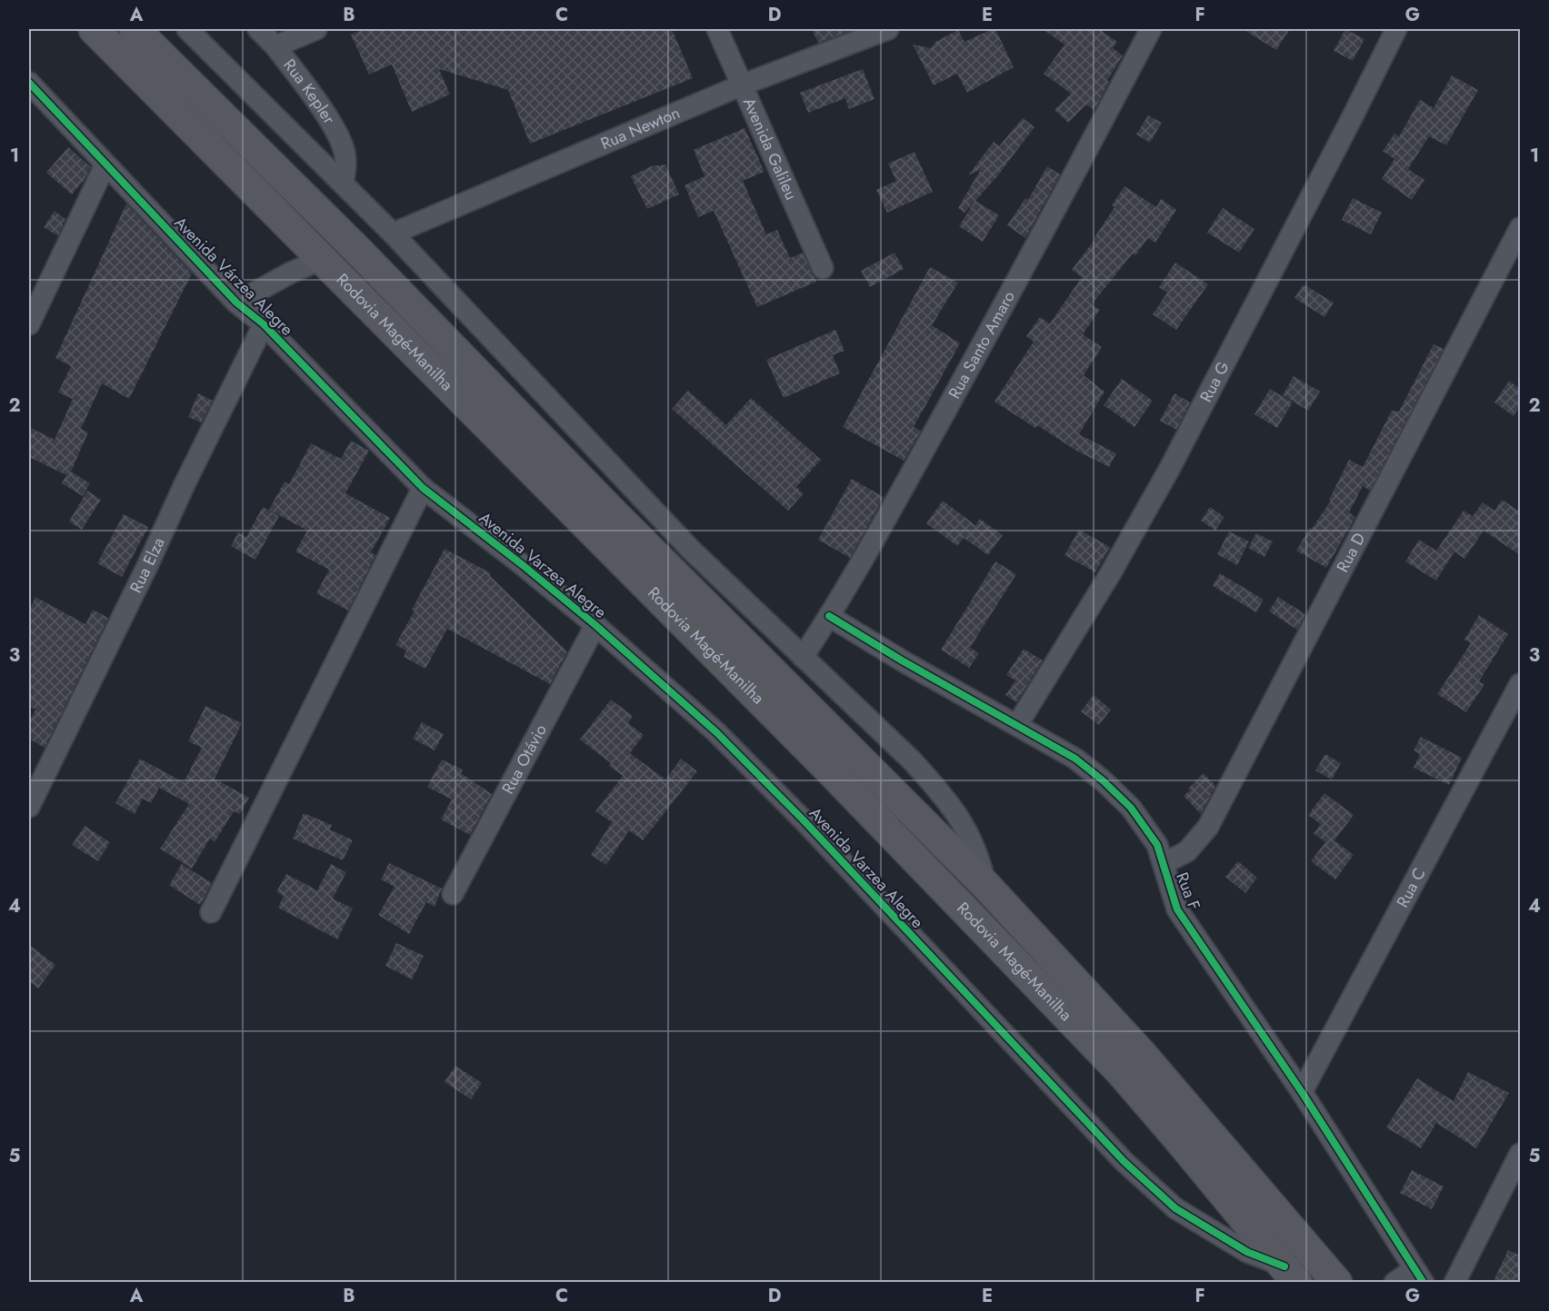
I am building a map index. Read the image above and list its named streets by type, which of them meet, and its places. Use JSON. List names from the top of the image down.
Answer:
{
  "streets": {
    "highway": ["Rodovia Magé-Manilha"],
    "street": [
      "Rua Kepler",
      "Rua Newton",
      "Avenida Galileu",
      "Avenida Várzea Alegre",
      "Rua Santo Amaro",
      "Rua G",
      "Rua D",
      "Avenida Varzea Alegre",
      "Rua Elza",
      "Rua Otávio",
      "Rua C",
      "Rua F"
    ]
  },
  "crossings": [
    ["Rua Newton", "Avenida Galileu"],
    ["Avenida Várzea Alegre", "Avenida Varzea Alegre"],
    ["Avenida Várzea Alegre", "Rua Elza"],
    ["Rodovia Magé-Manilha", "Avenida Varzea Alegre"],
    ["Rua Santo Amaro", "Rua F"],
    ["Rua G", "Rua F"],
    ["Rua D", "Rua F"],
    ["Avenida Varzea Alegre", "Rua Otávio"],
    ["Rua C", "Rua F"]
  ],
  "grid": {
    "columns": [
      "A",
      "B",
      "C",
      "D",
      "E",
      "F",
      "G"
    ],
    "rows": [
      "1",
      "2",
      "3",
      "4",
      "5"
    ]
  }
}
